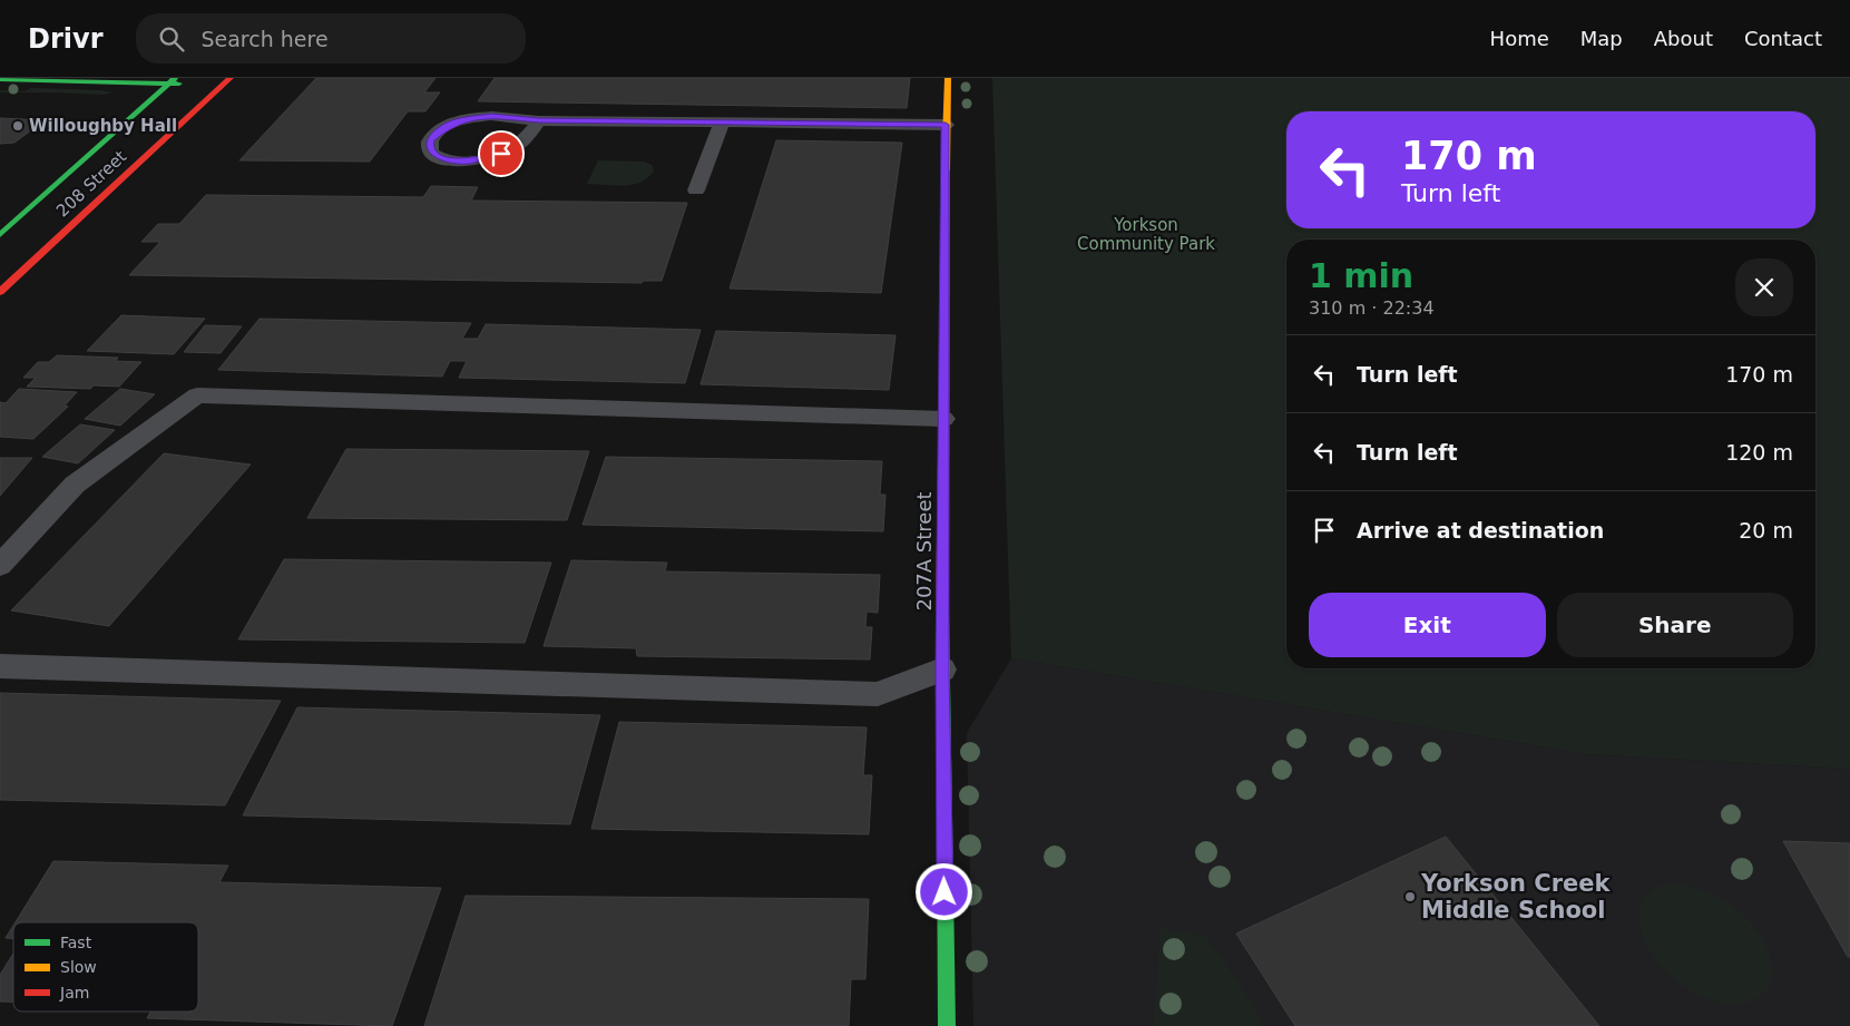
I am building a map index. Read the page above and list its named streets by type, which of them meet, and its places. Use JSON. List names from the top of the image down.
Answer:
{
  "streets": {
    "street": ["208 Street", "207A Street"]
  },
  "parks": ["Yorkson Community Park"],
  "places": ["Willoughby Hall", "Yorkson Creek Middle School"],
  "legend": ["Fast", "Slow", "Jam"],
  "page": {
    "header": "Drivr",
    "search": "Search here",
    "nav": [
      "Home",
      "Map",
      "About",
      "Contact"
    ],
    "turn": ["170 m", "Turn left"],
    "heading": ["1 min", "310 m · 22:34"],
    "list": [
      {
        "name": "Turn left",
        "value": "170 m"
      },
      {
        "name": "Turn left",
        "value": "120 m"
      },
      {
        "name": "Arrive at destination",
        "value": "20 m"
      }
    ],
    "buttons": ["Exit", "Share"]
  }
}
